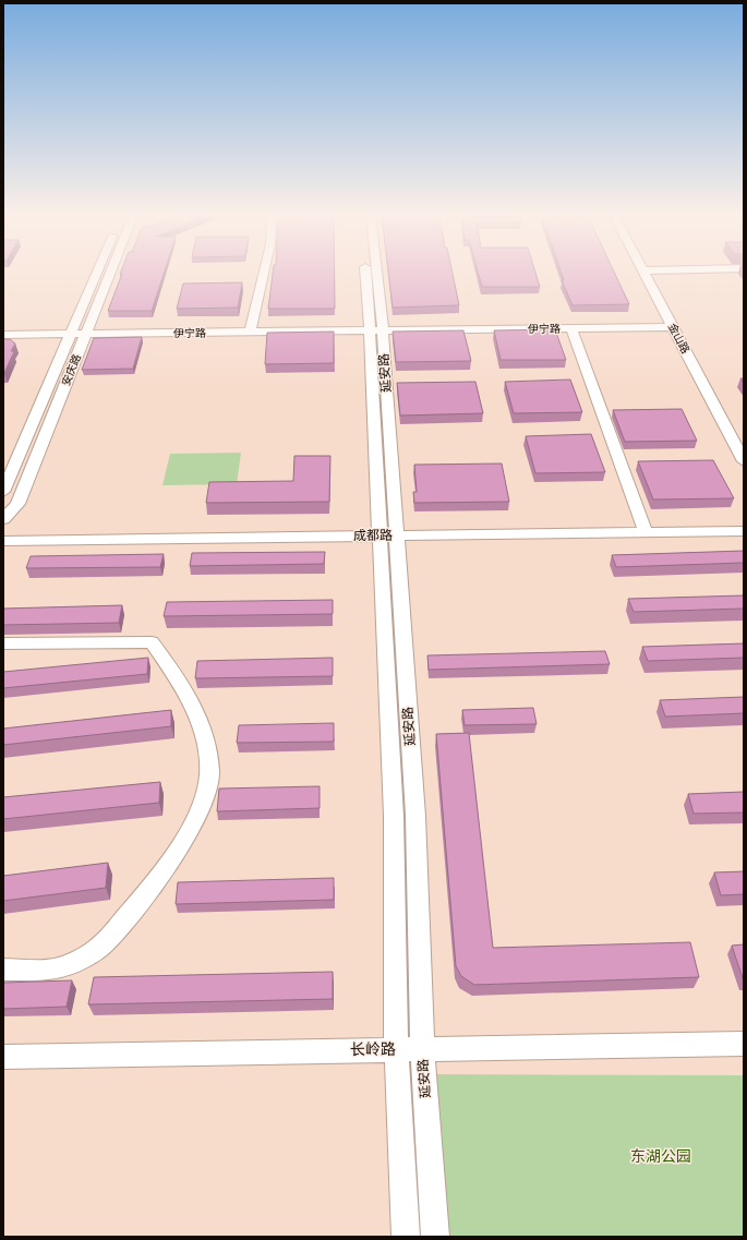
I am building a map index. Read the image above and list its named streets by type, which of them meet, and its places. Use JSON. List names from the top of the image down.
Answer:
{
  "streets": {
    "street": [
      "伊宁路",
      "金山路",
      "安庆路",
      "延安路",
      "成都路",
      "长岭路"
    ]
  },
  "crossings": [
    ["伊宁路", "金山路"],
    ["伊宁路", "安庆路"],
    ["伊宁路", "延安路"],
    ["延安路", "成都路"],
    ["延安路", "长岭路"]
  ],
  "parks": ["东湖公园"]
}
